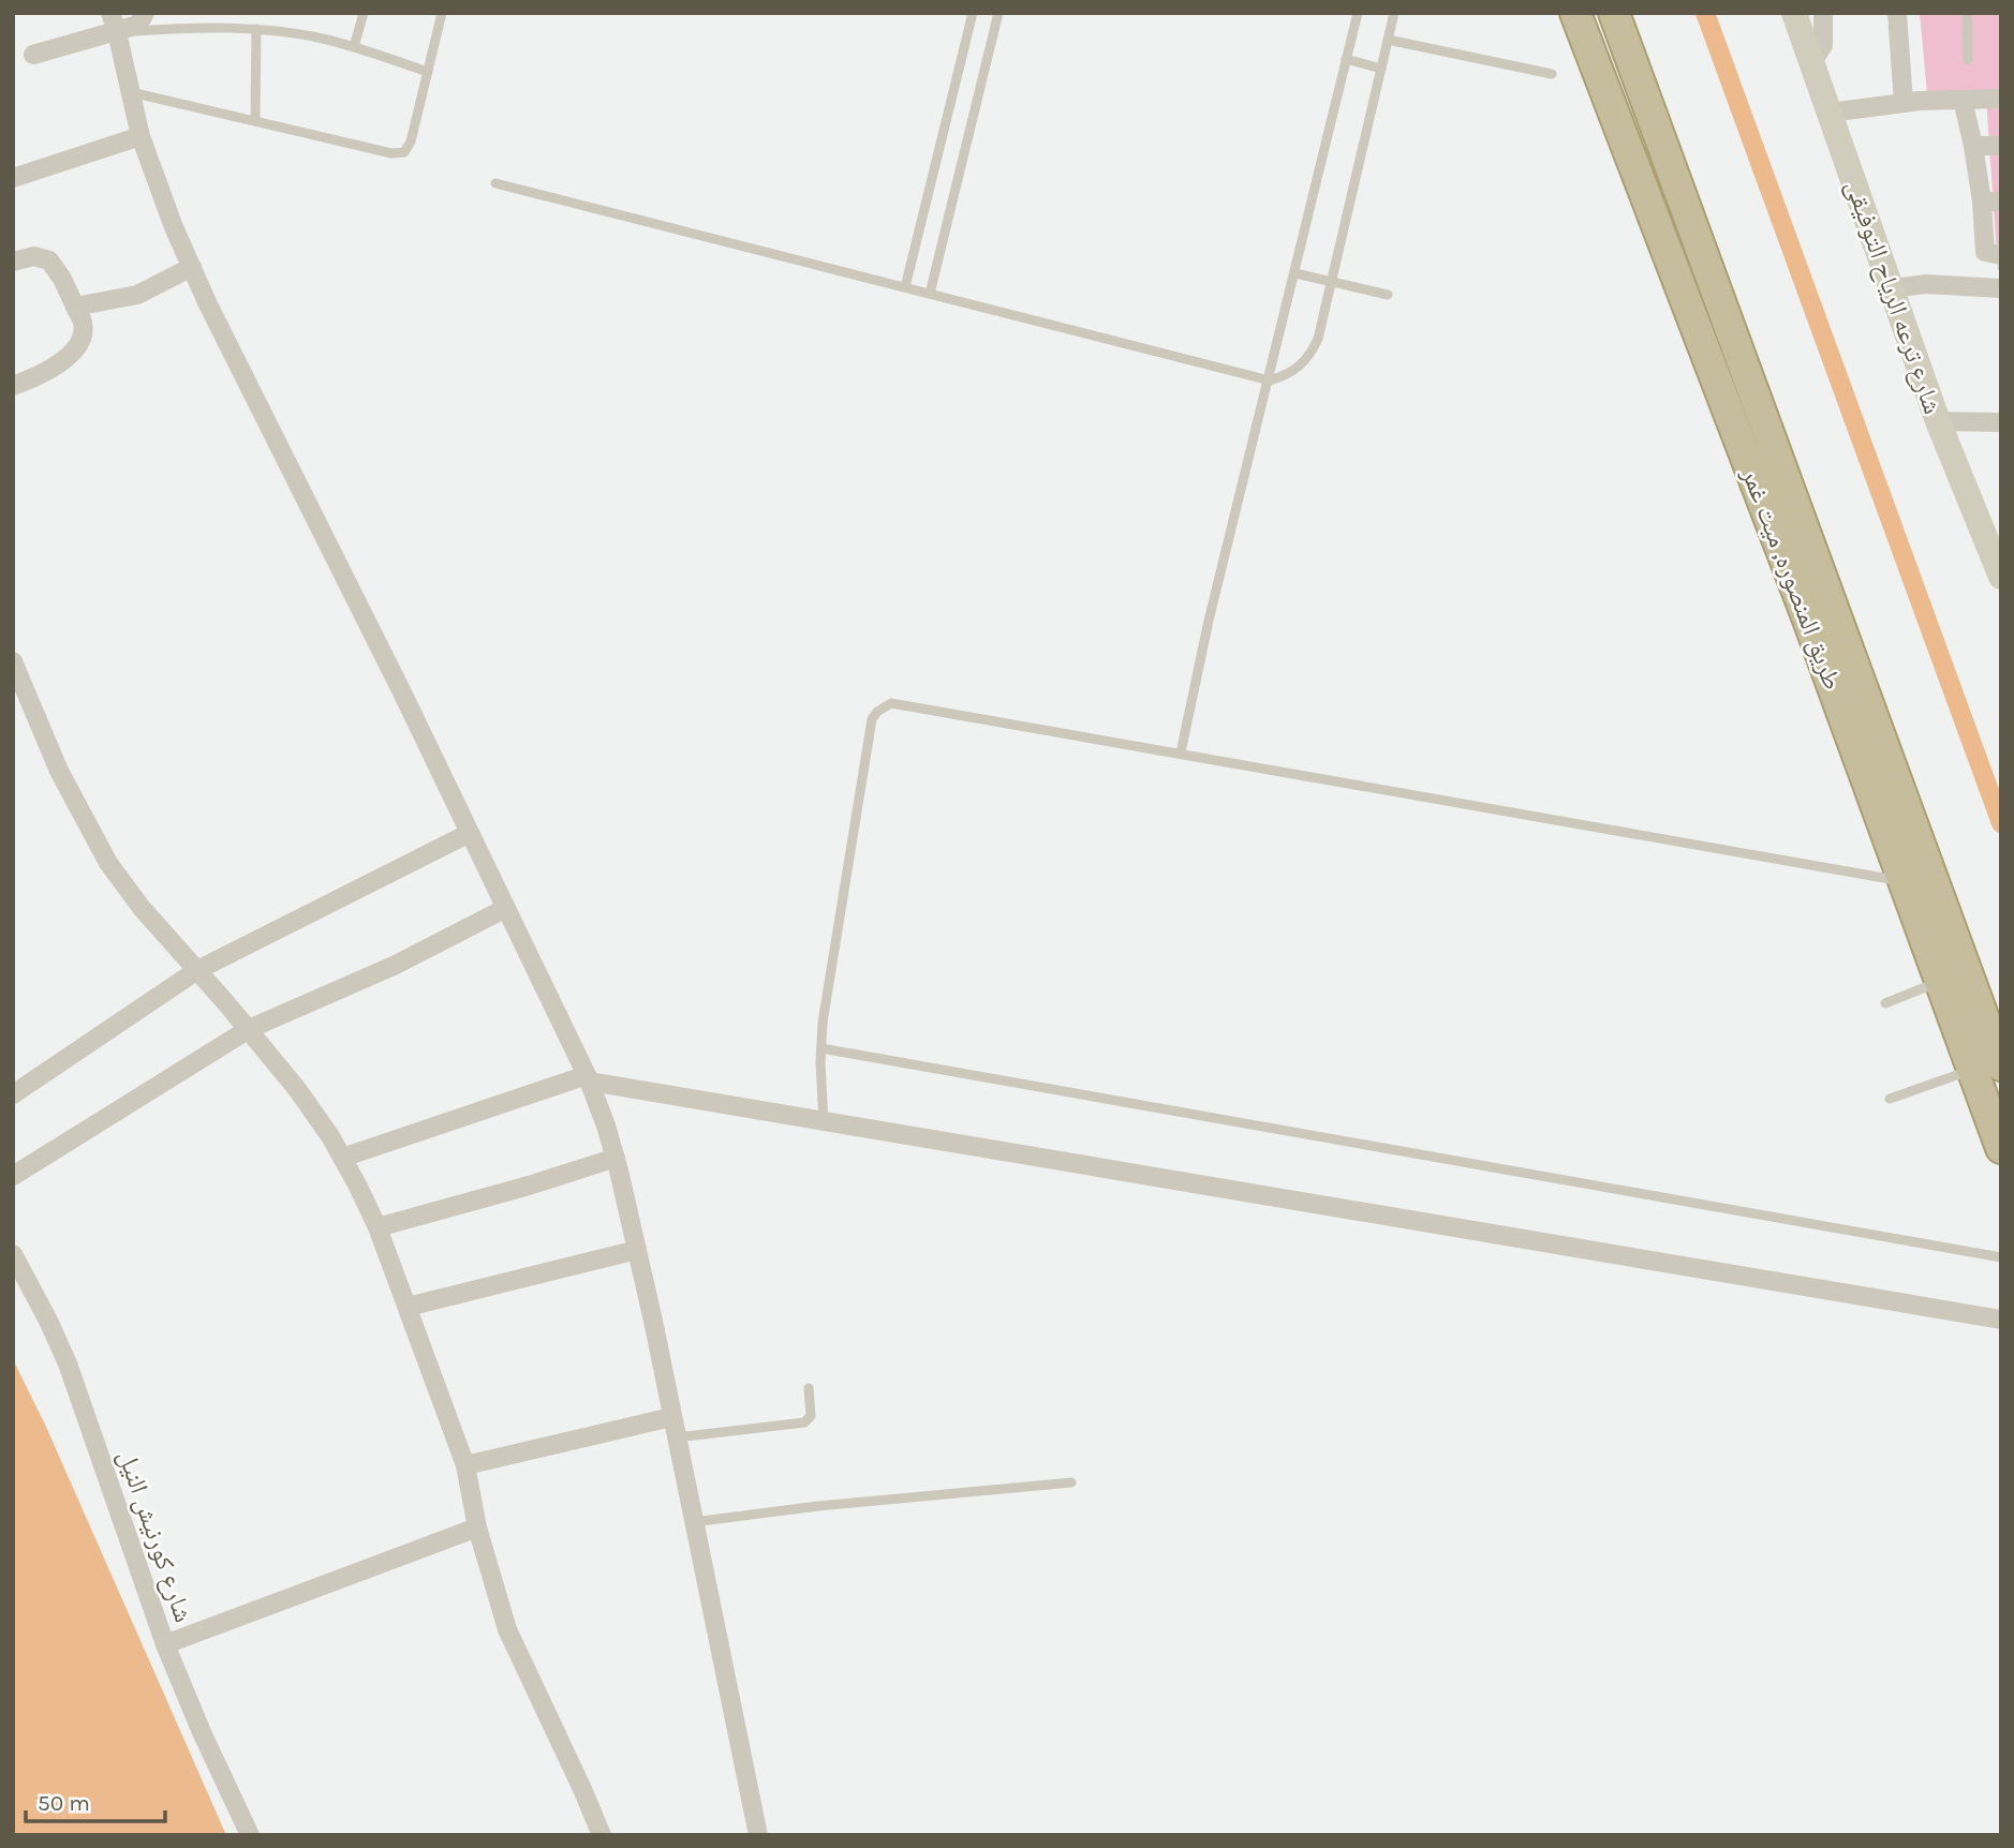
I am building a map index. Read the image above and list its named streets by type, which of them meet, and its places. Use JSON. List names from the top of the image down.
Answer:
{
  "streets": {
    "highway": ["طريق المنصوره, ميت غمر"],
    "main road": ["شارع ترعه الرياح التوفيقى"],
    "street": ["شارع كورنيش النيل"]
  },
  "scale_bar": "50 m"
}
